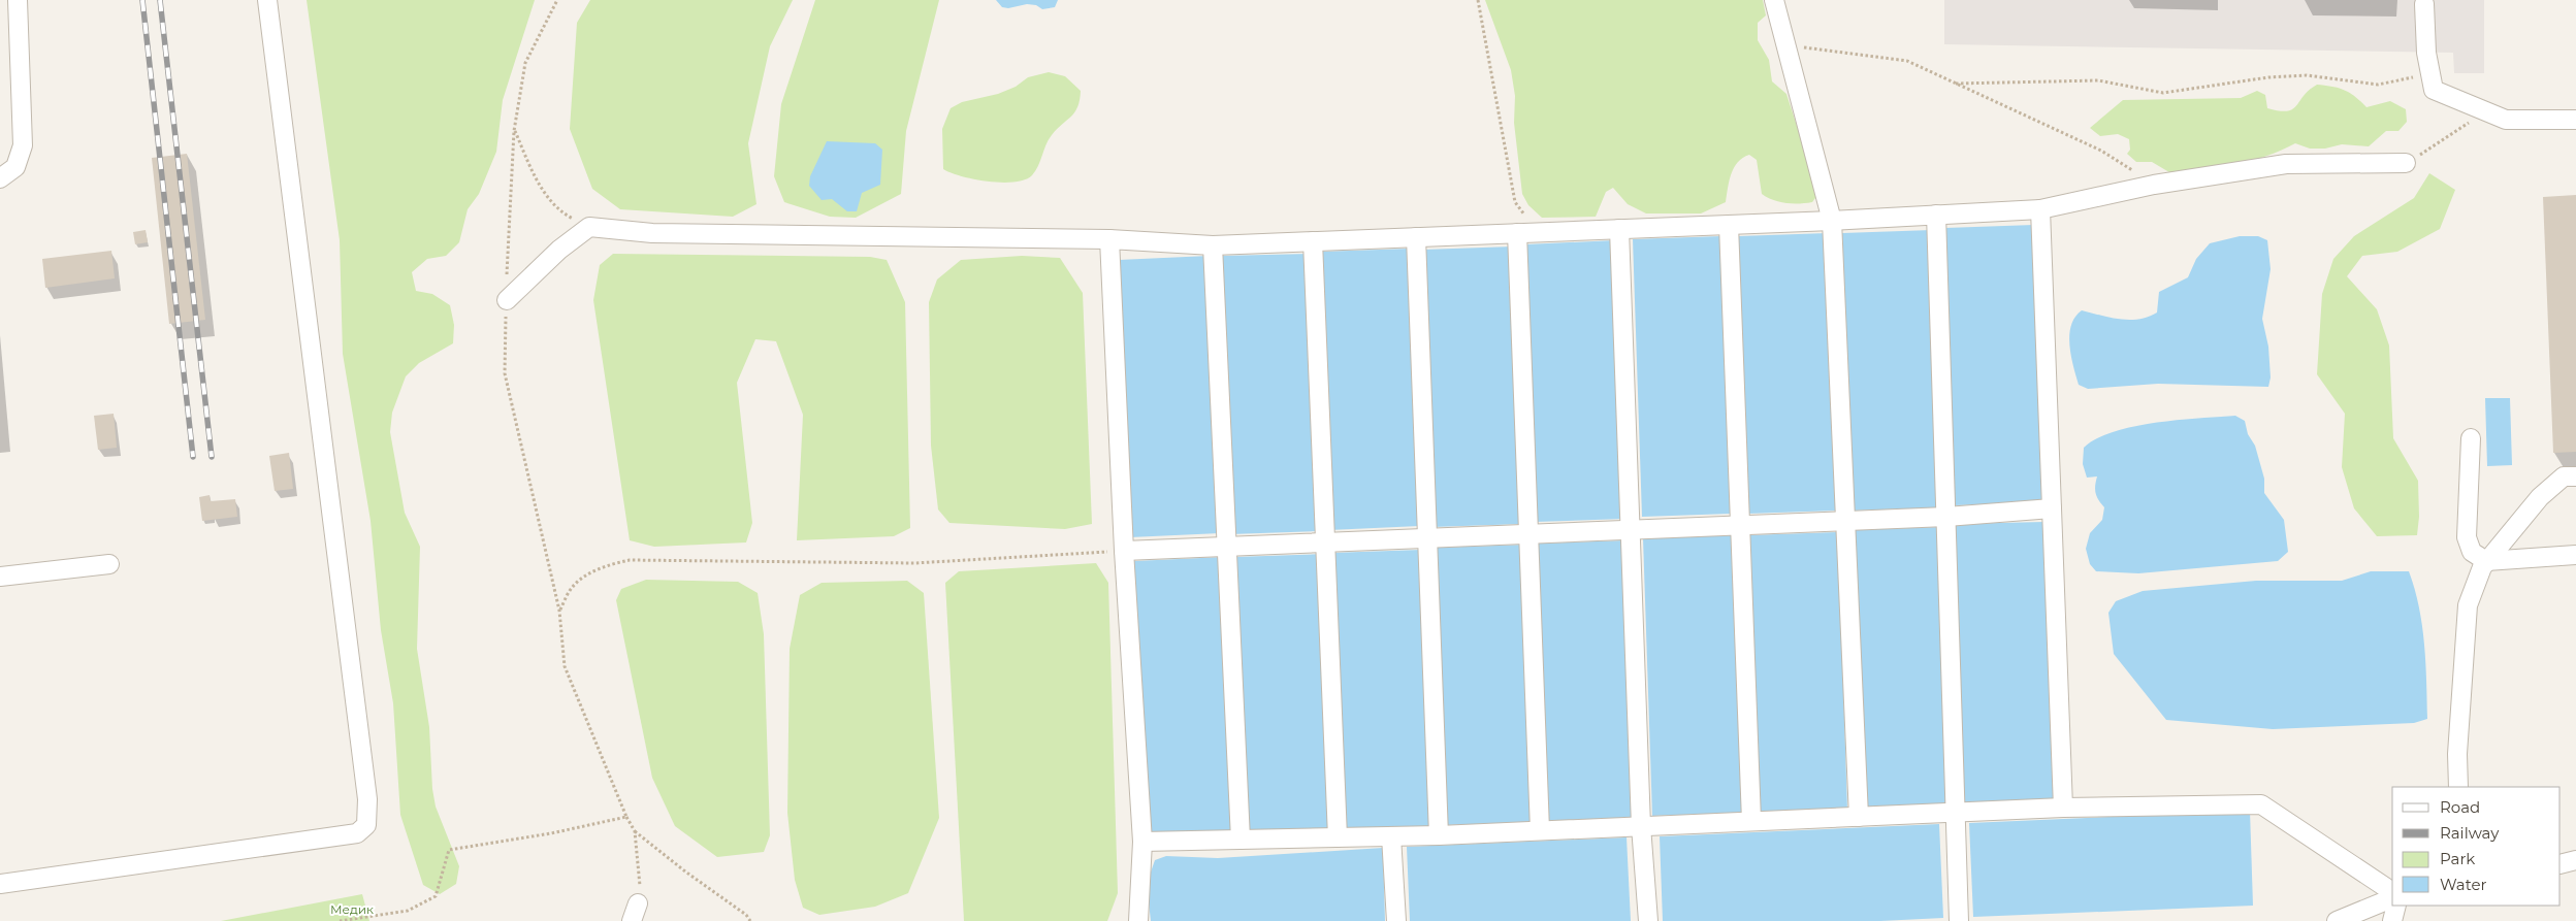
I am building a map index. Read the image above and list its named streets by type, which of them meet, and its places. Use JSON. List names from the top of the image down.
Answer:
{
  "parks": ["Медик"],
  "legend": [
    "Road",
    "Railway",
    "Park",
    "Water"
  ]
}
